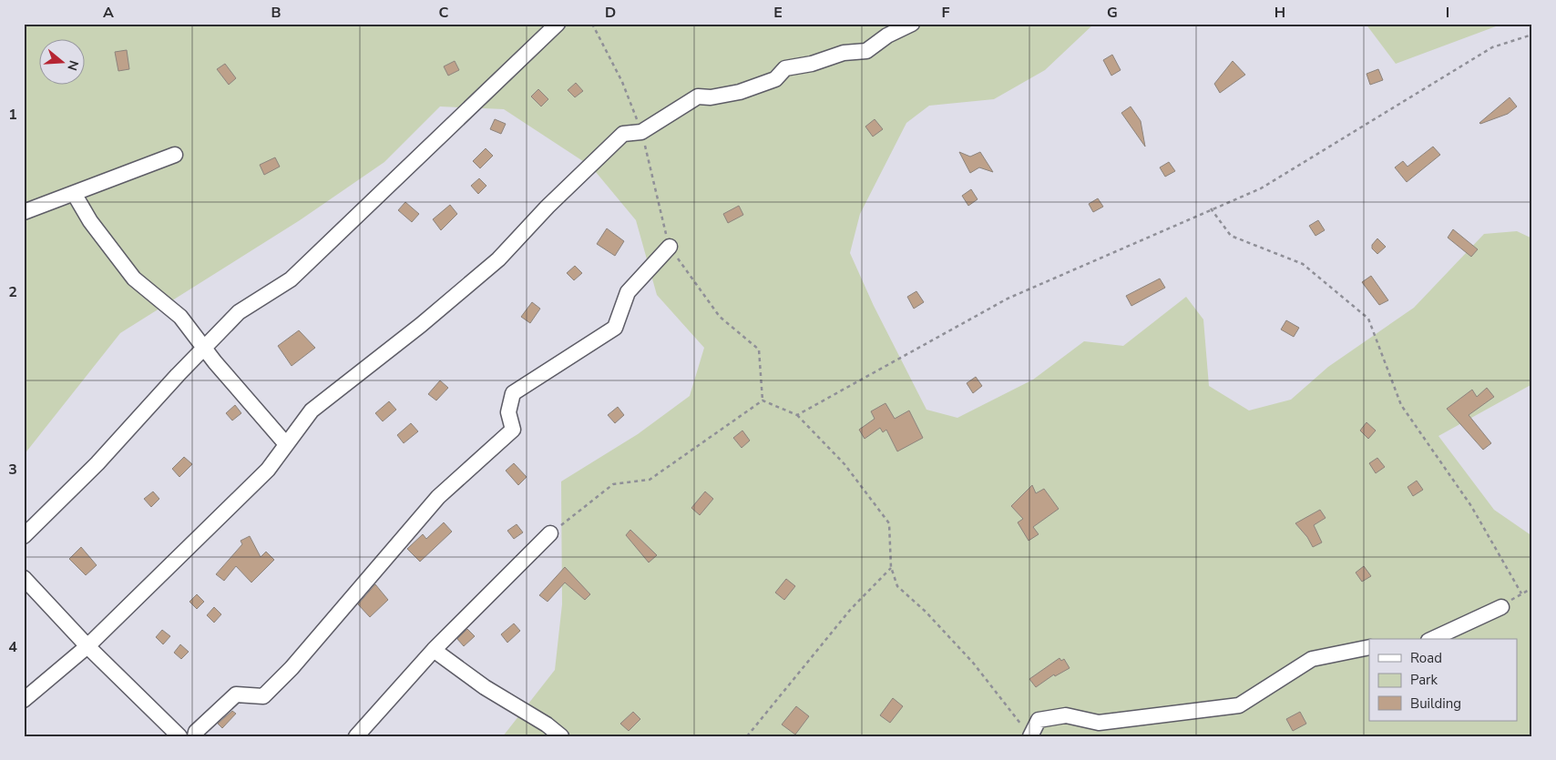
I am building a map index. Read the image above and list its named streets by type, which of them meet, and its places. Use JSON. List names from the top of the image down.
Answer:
{
  "legend": ["Road", "Park", "Building"],
  "north": "right",
  "grid": {
    "columns": [
      "A",
      "B",
      "C",
      "D",
      "E",
      "F",
      "G",
      "H",
      "I"
    ],
    "rows": [
      "1",
      "2",
      "3",
      "4"
    ]
  }
}
